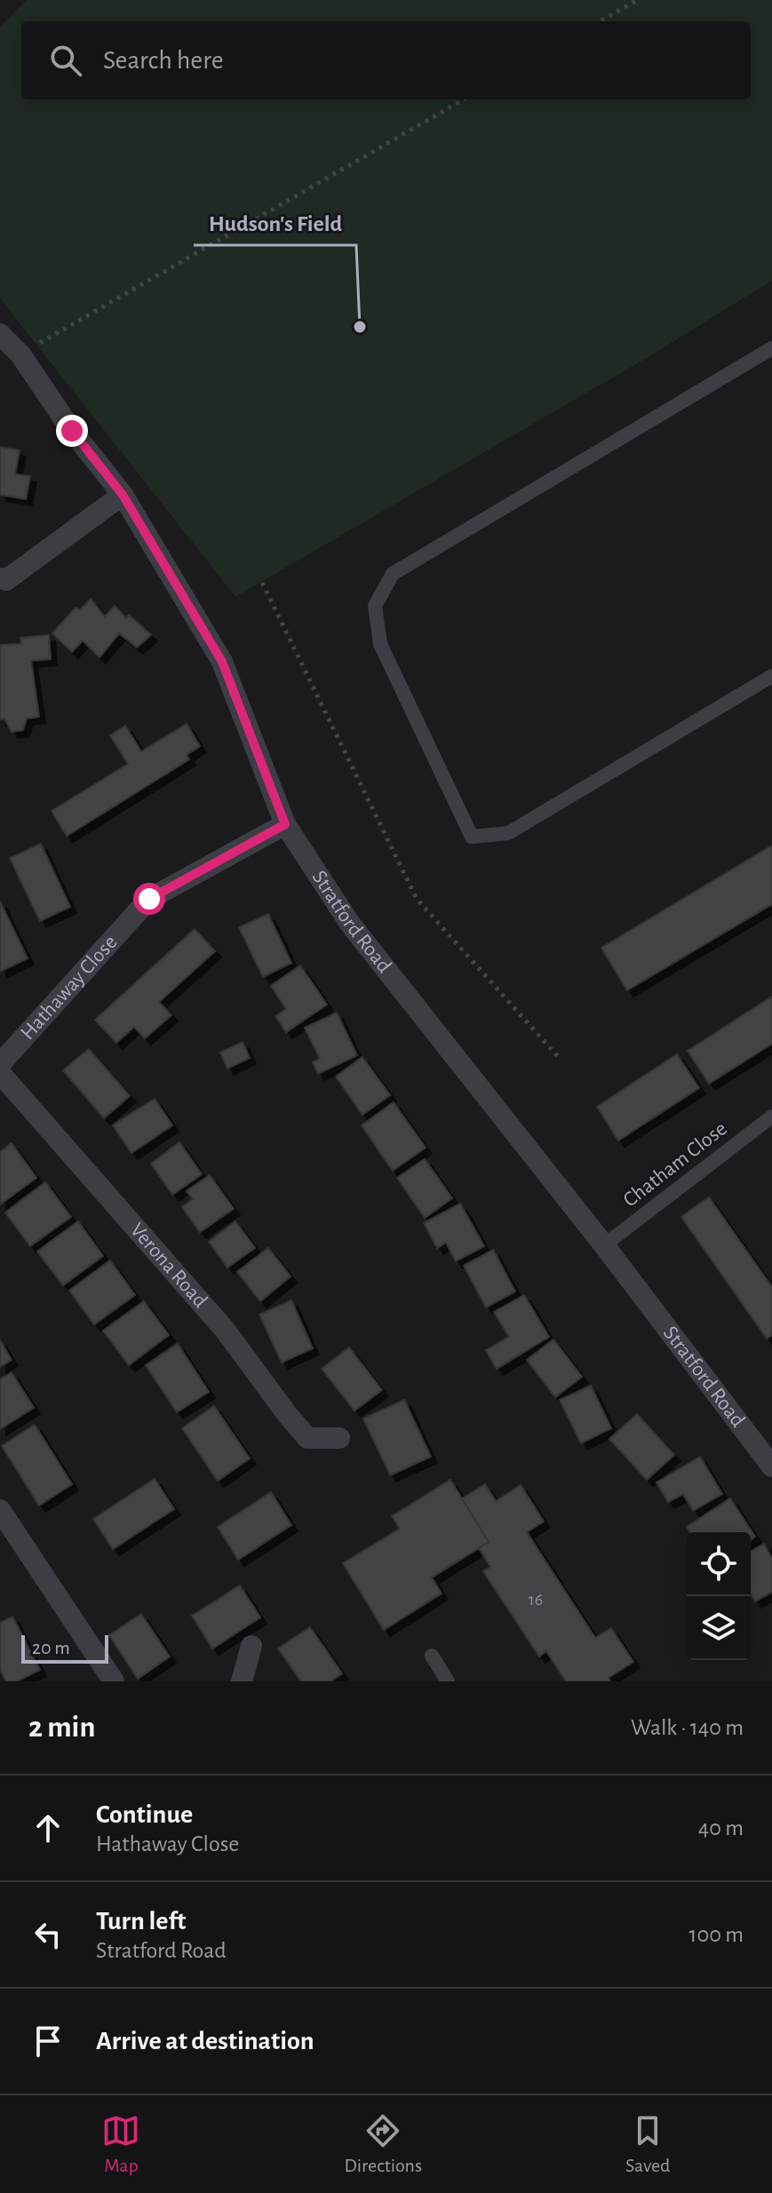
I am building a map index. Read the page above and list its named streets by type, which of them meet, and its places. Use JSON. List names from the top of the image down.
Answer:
{
  "streets": {
    "street": ["Stratford Road", "Hathaway Close", "Verona Road"],
    "lane": ["Chatham Close"]
  },
  "crossings": [
    ["Stratford Road", "Hathaway Close"],
    ["Stratford Road", "Chatham Close"]
  ],
  "places": ["Hudson's Field"],
  "house_numbers": ["16"],
  "scale_bar": "20 m",
  "page": {
    "search": "Search here",
    "scale": "20 m",
    "heading": ["2 min", "Walk · 140 m"],
    "list": [
      ["Continue", "Hathaway Close", "40 m"],
      ["Turn left", "Stratford Road", "100 m"],
      "Arrive at destination"
    ],
    "nav": ["Map", "Directions", "Saved"]
  }
}
